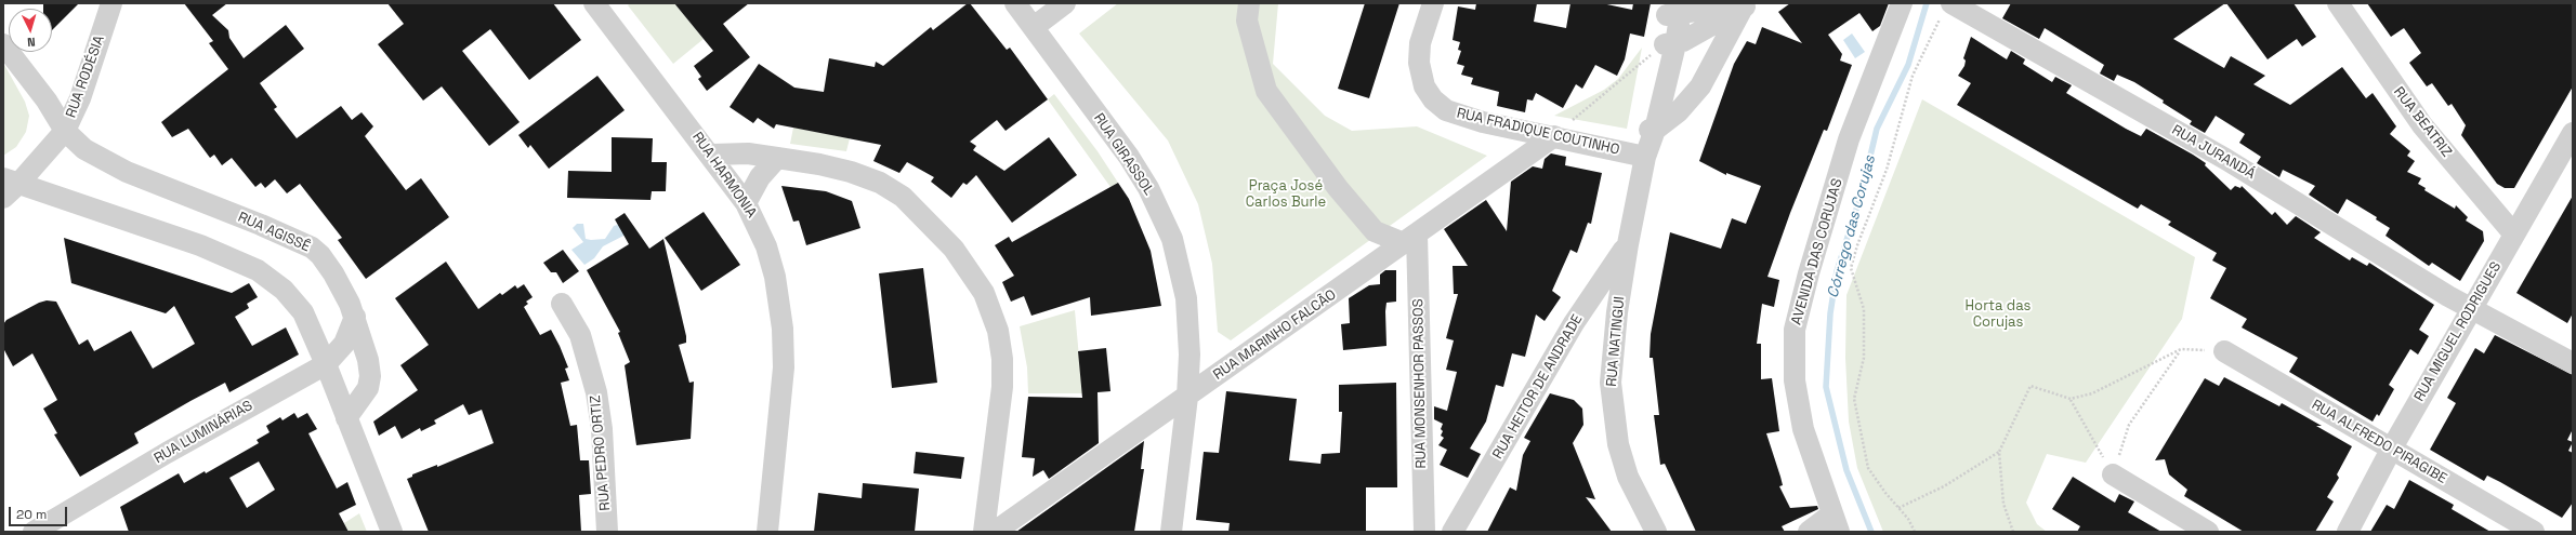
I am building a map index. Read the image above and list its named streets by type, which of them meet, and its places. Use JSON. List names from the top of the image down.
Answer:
{
  "streets": {
    "street": [
      "RUA RODÉSIA",
      "RUA BEATRIZ",
      "RUA FRADIQUE COUTINHO",
      "RUA JURANDÁ",
      "RUA GIRASSOL",
      "RUA HARMONIA",
      "RUA AGISSÊ",
      "AVENIDA DAS CORUJAS",
      "RUA MIGUEL RODRIGUES",
      "RUA MARINHO FALCÃO",
      "RUA NATINGUI",
      "RUA MONSENHOR PASSOS",
      "RUA HEITOR DE ANDRADE",
      "RUA LUMINÁRIAS",
      "RUA ALFREDO PIRAGIBE",
      "RUA PEDRO ORTIZ"
    ]
  },
  "crossings": [
    ["RUA RODÉSIA", "RUA AGISSÊ"],
    ["RUA BEATRIZ", "RUA MIGUEL RODRIGUES"],
    ["RUA FRADIQUE COUTINHO", "RUA MARINHO FALCÃO"],
    ["RUA FRADIQUE COUTINHO", "RUA NATINGUI"],
    ["RUA JURANDÁ", "RUA MIGUEL RODRIGUES"],
    ["RUA GIRASSOL", "RUA MARINHO FALCÃO"],
    ["RUA AGISSÊ", "RUA LUMINÁRIAS"],
    ["RUA MIGUEL RODRIGUES", "RUA ALFREDO PIRAGIBE"],
    ["RUA MARINHO FALCÃO", "RUA MONSENHOR PASSOS"],
    ["RUA NATINGUI", "RUA HEITOR DE ANDRADE"]
  ],
  "water": ["Córrego das Corujas"],
  "parks": ["Praça José Carlos Burle", "Horta das Corujas"],
  "scale_bar": "20 m",
  "north": "bottom"
}
